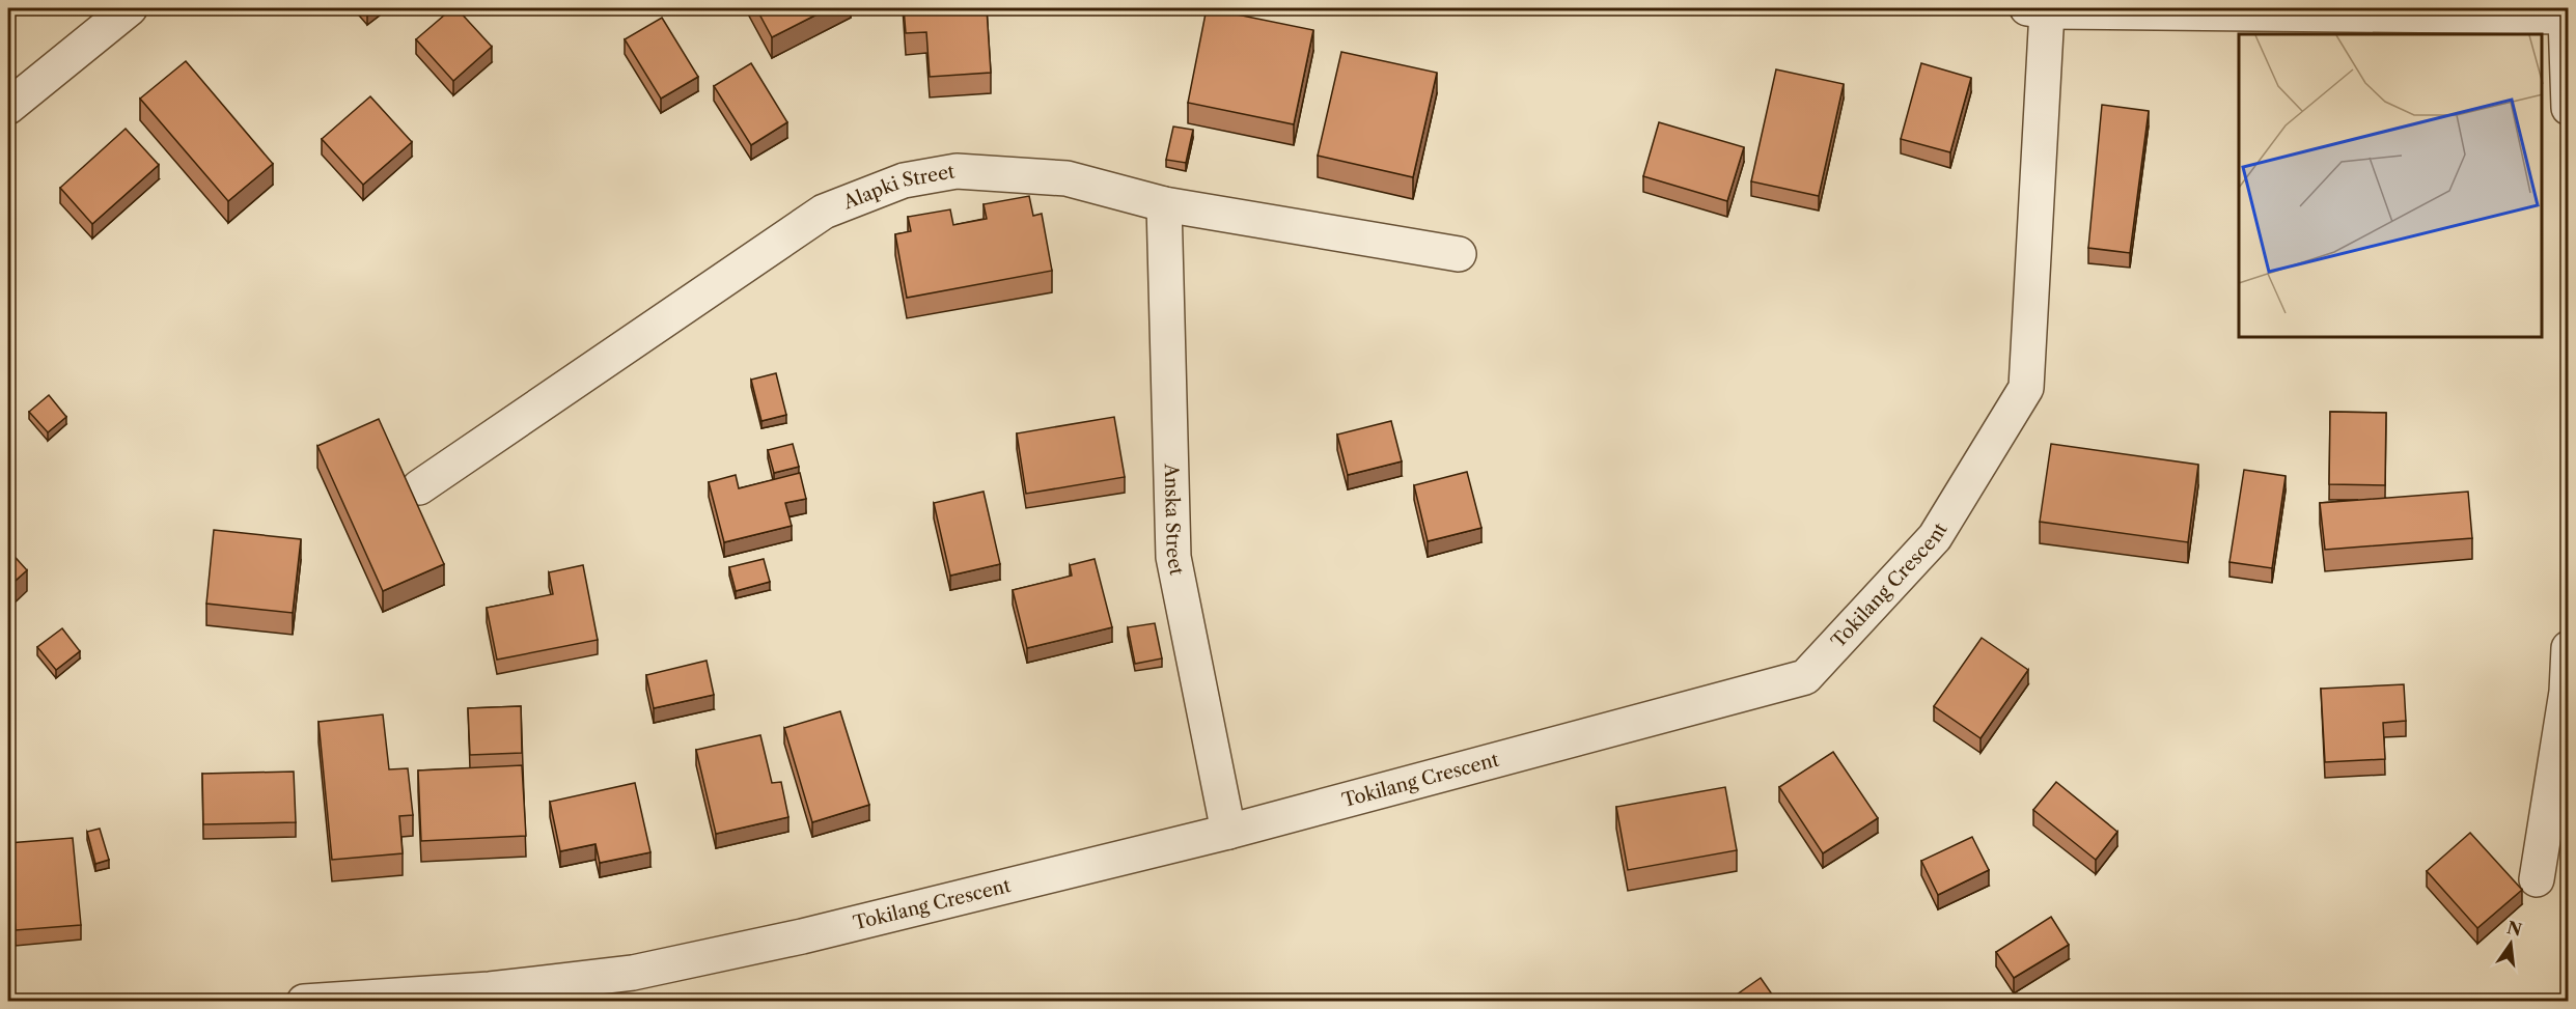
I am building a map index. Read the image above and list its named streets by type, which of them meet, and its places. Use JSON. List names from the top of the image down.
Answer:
{
  "streets": {
    "street": ["Alapki Street", "Anska Street", "Tokilang Crescent"]
  },
  "crossings": [
    ["Alapki Street", "Anska Street"],
    ["Anska Street", "Tokilang Crescent"]
  ],
  "north": "top"
}
